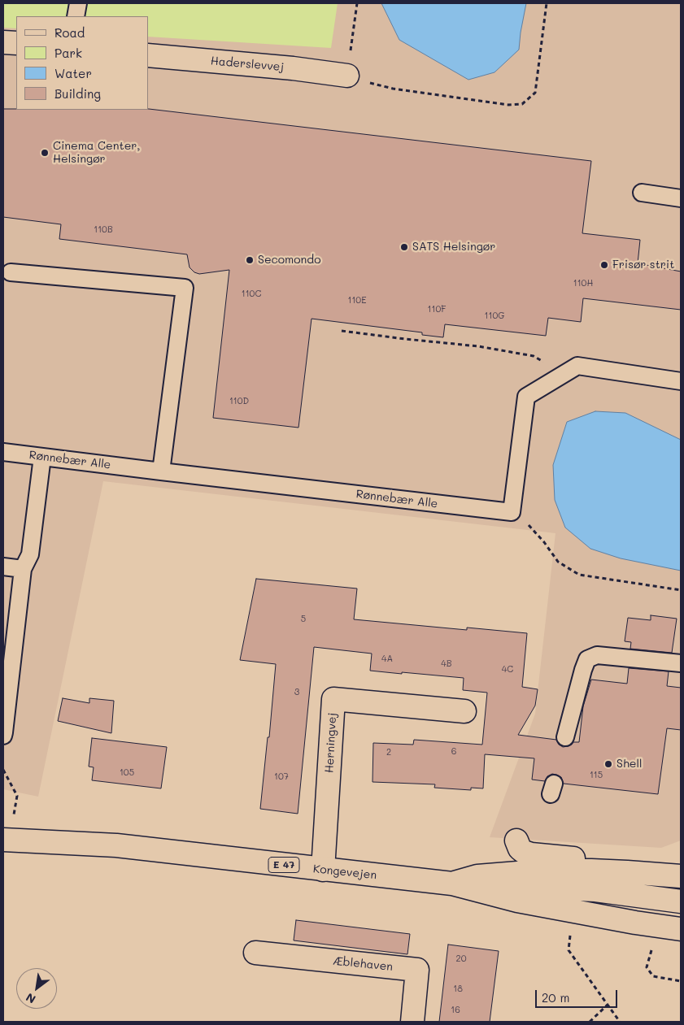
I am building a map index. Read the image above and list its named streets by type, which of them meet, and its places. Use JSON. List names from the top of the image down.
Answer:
{
  "streets": {
    "main road": [
      "Haderslevvej",
      "Herningvej",
      "E 47",
      "Kongevejen",
      "Æblehaven"
    ],
    "lane": ["Rønnebær Alle"]
  },
  "crossings": [
    ["Herningvej", "Kongevejen"]
  ],
  "places": [
    "Cinema Center, Helsingør",
    "SATS Helsingør",
    "Secomondo",
    "Frisør strit",
    "Shell"
  ],
  "house_numbers": [
    "110B",
    "110H",
    "110C",
    "110E",
    "110F",
    "110G",
    "110D",
    "5",
    "4A",
    "4B",
    "4C",
    "3",
    "6",
    "2",
    "105",
    "115",
    "107",
    "20",
    "18",
    "16"
  ],
  "legend": [
    "Road",
    "Park",
    "Water",
    "Building"
  ],
  "scale_bar": "20 m",
  "north": "bottom left"
}
